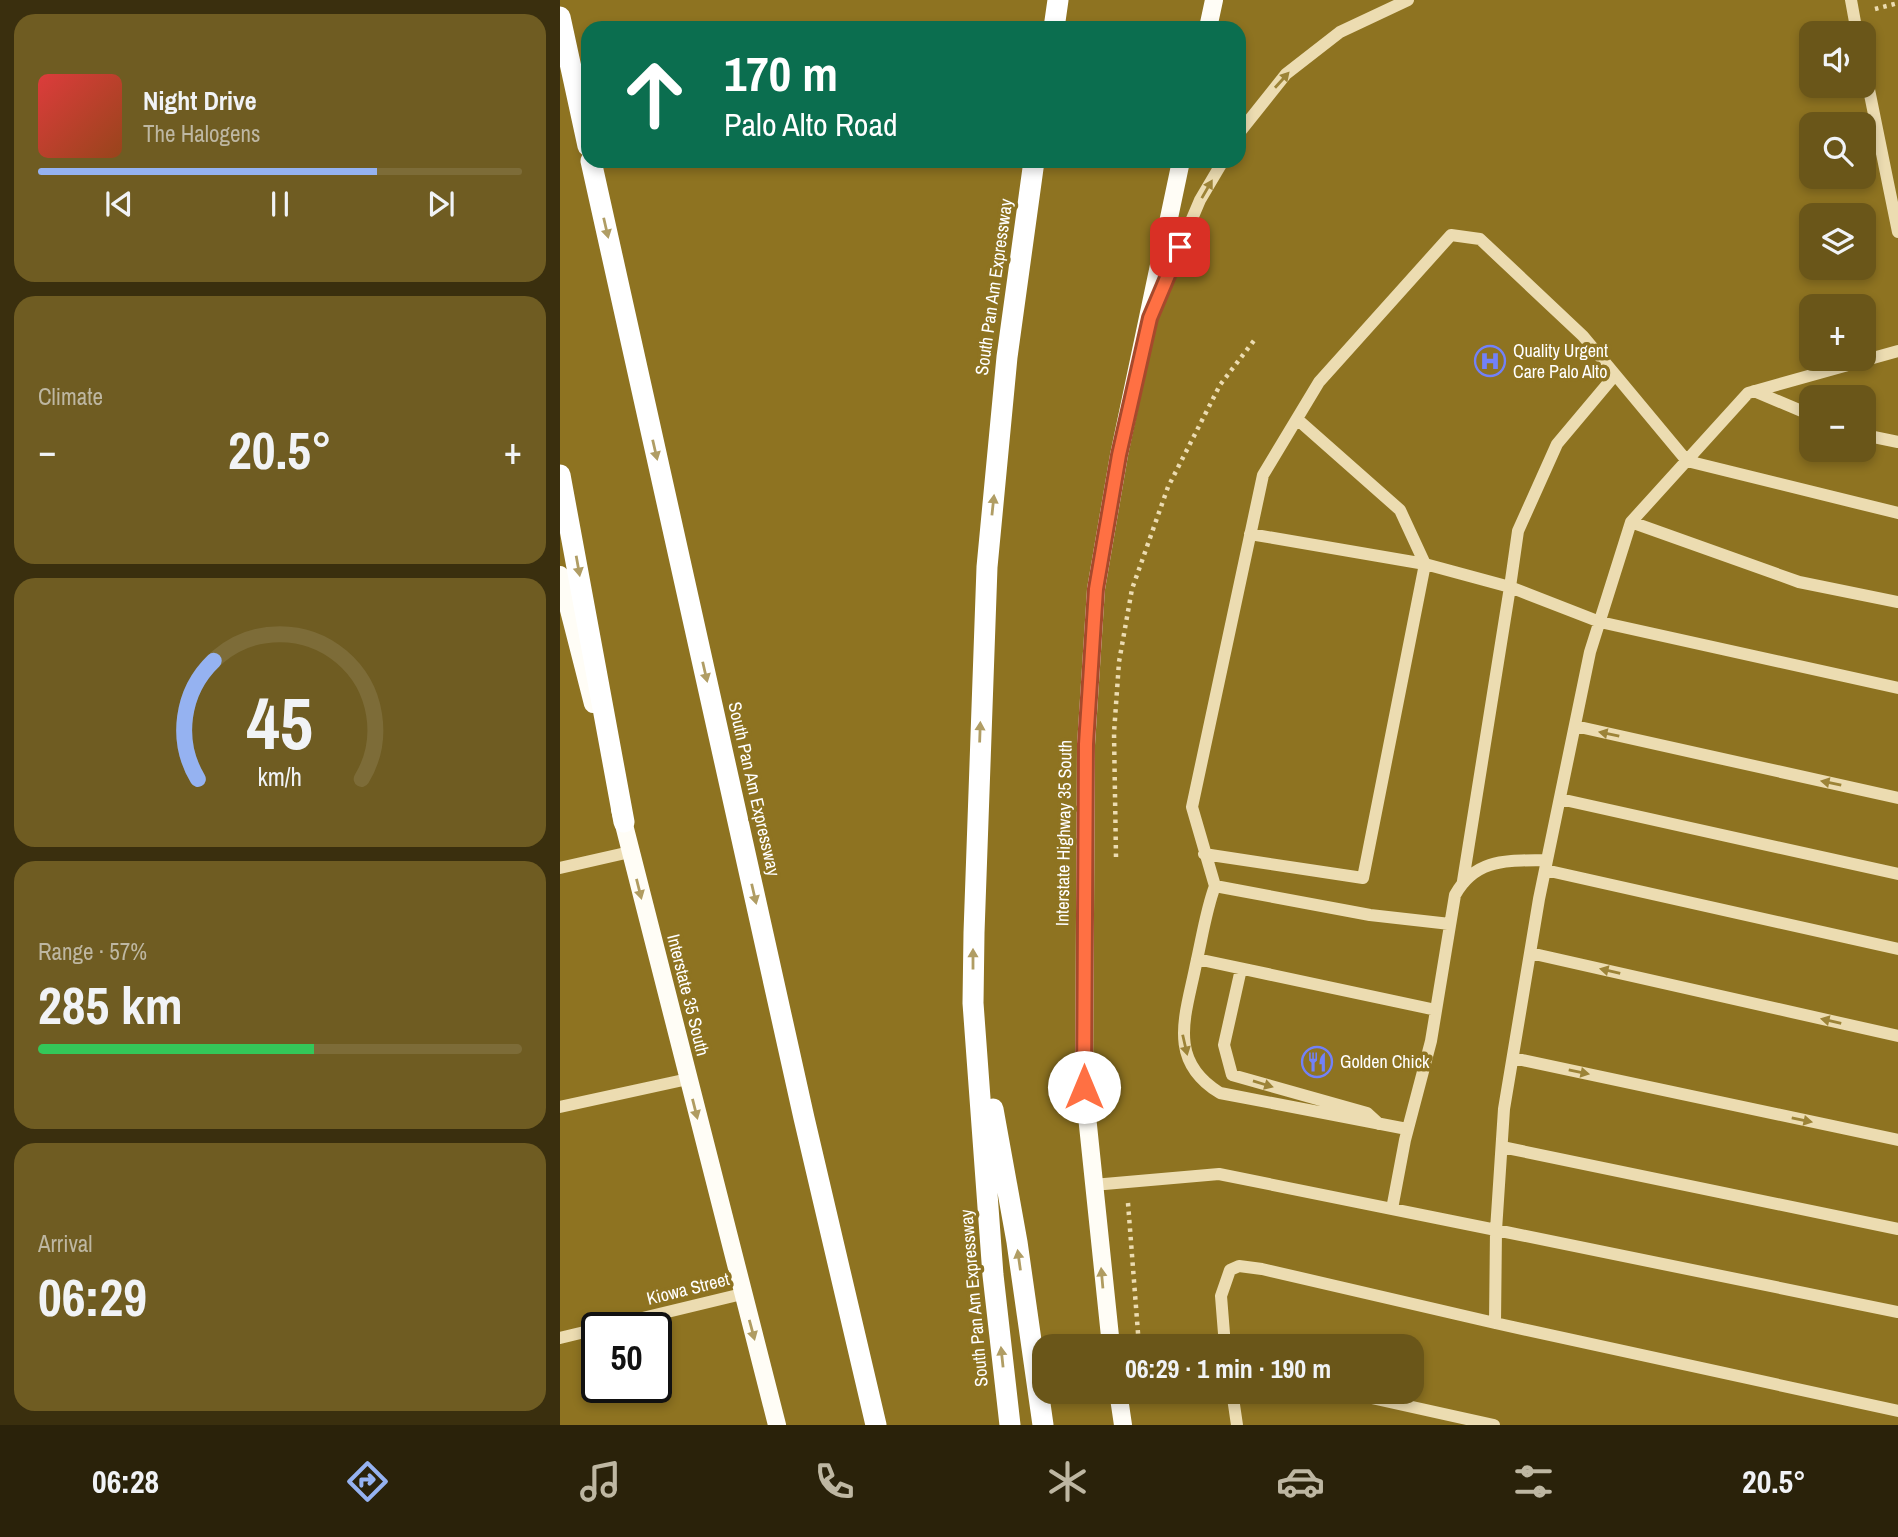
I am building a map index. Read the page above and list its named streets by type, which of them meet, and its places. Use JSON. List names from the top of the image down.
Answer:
{
  "streets": {
    "highway": ["South Pan Am Expressway"],
    "main road": ["Interstate Highway 35 South", "Interstate 35 South"],
    "street": ["Kiowa Street"]
  },
  "crossings": [
    ["Interstate 35 South", "Kiowa Street"]
  ],
  "one_way": ["Interstate 35 South"],
  "places": {
    "hospital": ["Quality Urgent Care Palo Alto"],
    "restaurant": ["Golden Chick"]
  },
  "page": {
    "map_buttons": ["+", "−"],
    "turn": ["170 m", "Palo Alto Road"],
    "song": ["Night Drive", "The Halogens"],
    "tile": [
      "Climate",
      ["Range · 57%", "285 km"],
      ["Arrival", "06:29"]
    ],
    "heat": ["−", "20.5°", "+"],
    "limit": "50",
    "trip": "06:29 · 1 min · 190 m",
    "tabs": ["06:28", "20.5°"],
    "gauge": ["45", "km/h"]
  }
}
